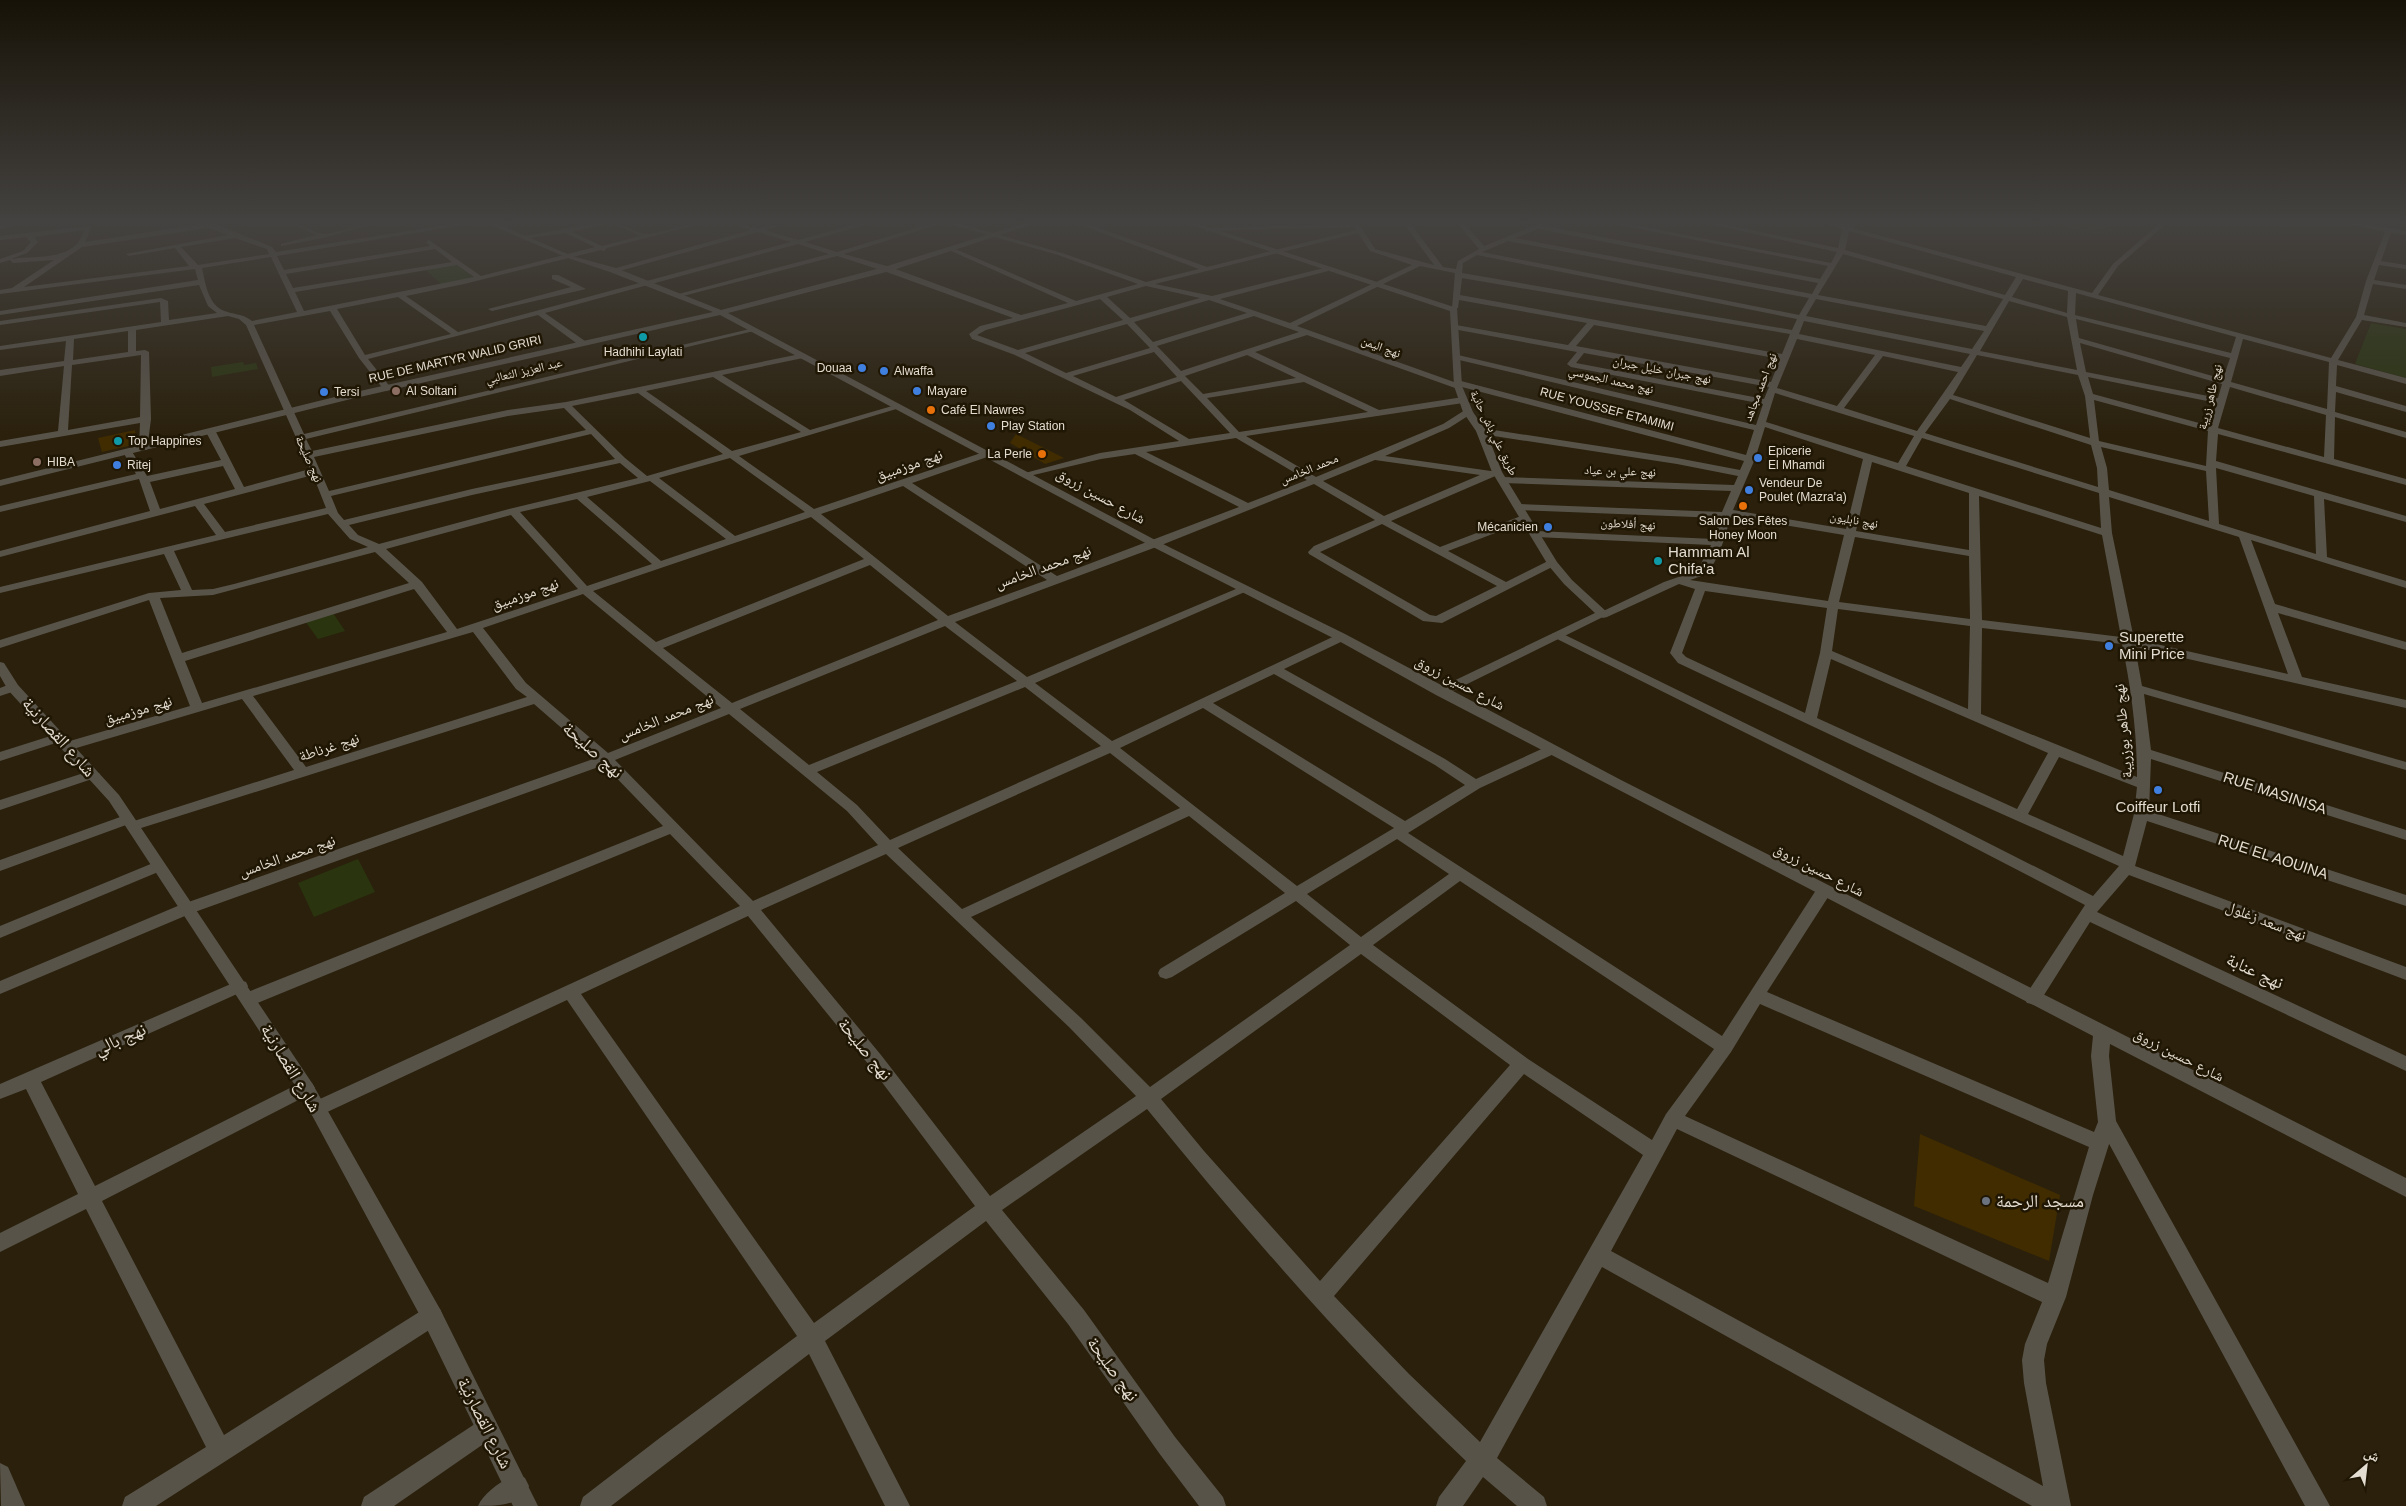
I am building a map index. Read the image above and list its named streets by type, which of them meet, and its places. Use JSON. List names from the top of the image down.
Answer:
{
  "streets": {
    "street": [
      "نهج اليمن",
      "RUE DE MARTYR WALID GRIRI",
      "نهج جبران خليل جبران",
      "عبد العزيز الثعالبي",
      "نهج محمد الجموسي",
      "نهج احمد مجاهد",
      "نهج طاهر زريبة",
      "RUE YOUSSEF ETAMIMI",
      "طريق علي باش حانبة",
      "نهج صليحة",
      "نهج موزمبيق",
      "محمد الخامس",
      "نهج علي بن عياد",
      "شارع حسين زروق",
      "نهج نابليون",
      "نهج أفلاطون",
      "نهج محمد الخامس",
      "نهج طاهر بوزريبة",
      "شارع القصارنية",
      "نهج غرناطة",
      "RUE MASINISA",
      "RUE EL AOUINA",
      "نهج سعد زغلول",
      "نهج عنابة",
      "نهج بالي"
    ]
  },
  "crossings": [
    ["نهج اليمن", "RUE YOUSSEF ETAMIMI"],
    ["نهج اليمن", "طريق علي باش حانبة"],
    ["RUE DE MARTYR WALID GRIRI", "نهج صليحة"],
    ["RUE DE MARTYR WALID GRIRI", "شارع حسين زروق"],
    ["نهج جبران خليل جبران", "نهج احمد مجاهد"],
    ["عبد العزيز الثعالبي", "نهج صليحة"],
    ["عبد العزيز الثعالبي", "شارع حسين زروق"],
    ["نهج محمد الجموسي", "نهج احمد مجاهد"],
    ["نهج محمد الجموسي", "طريق علي باش حانبة"],
    ["نهج محمد الجموسي", "نهج طاهر بوزريبة"],
    ["نهج احمد مجاهد", "RUE YOUSSEF ETAMIMI"],
    ["نهج احمد مجاهد", "نهج علي بن عياد"],
    ["نهج احمد مجاهد", "نهج نابليون"],
    ["نهج احمد مجاهد", "نهج أفلاطون"],
    ["RUE YOUSSEF ETAMIMI", "طريق علي باش حانبة"],
    ["طريق علي باش حانبة", "محمد الخامس"],
    ["طريق علي باش حانبة", "نهج علي بن عياد"],
    ["طريق علي باش حانبة", "نهج نابليون"],
    ["طريق علي باش حانبة", "نهج أفلاطون"],
    ["نهج صليحة", "نهج موزمبيق"],
    ["نهج صليحة", "نهج محمد الخامس"],
    ["نهج صليحة", "نهج غرناطة"],
    ["نهج صليحة", "نهج بالي"],
    ["نهج موزمبيق", "شارع حسين زروق"],
    ["نهج موزمبيق", "شارع القصارنية"],
    ["محمد الخامس", "نهج علي بن عياد"],
    ["محمد الخامس", "شارع حسين زروق"],
    ["محمد الخامس", "نهج محمد الخامس"],
    ["شارع حسين زروق", "نهج محمد الخامس"],
    ["شارع حسين زروق", "نهج طاهر بوزريبة"],
    ["نهج محمد الخامس", "شارع القصارنية"],
    ["نهج طاهر بوزريبة", "RUE MASINISA"],
    ["نهج طاهر بوزريبة", "RUE EL AOUINA"],
    ["نهج طاهر بوزريبة", "نهج سعد زغلول"],
    ["نهج طاهر بوزريبة", "نهج عنابة"],
    ["شارع القصارنية", "نهج غرناطة"],
    ["شارع القصارنية", "نهج بالي"]
  ],
  "places": [
    "Hadhihi Laylati",
    "Douaa",
    "Alwaffa",
    "Al Soltani",
    "Mayare",
    "Tersi",
    "Café El Nawres",
    "Play Station",
    "Top Happines",
    "La Perle",
    "Epicerie El Mhamdi",
    "HIBA",
    "Ritej",
    "Vendeur De Poulet (Mazra'a)",
    "Salon Des Fêtes Honey Moon",
    "Mécanicien",
    "Hammam Al Chifa'a",
    "Superette Mini Price",
    "Coiffeur Lotfi",
    "مسجد الرحمة"
  ],
  "north": "top right"
}
